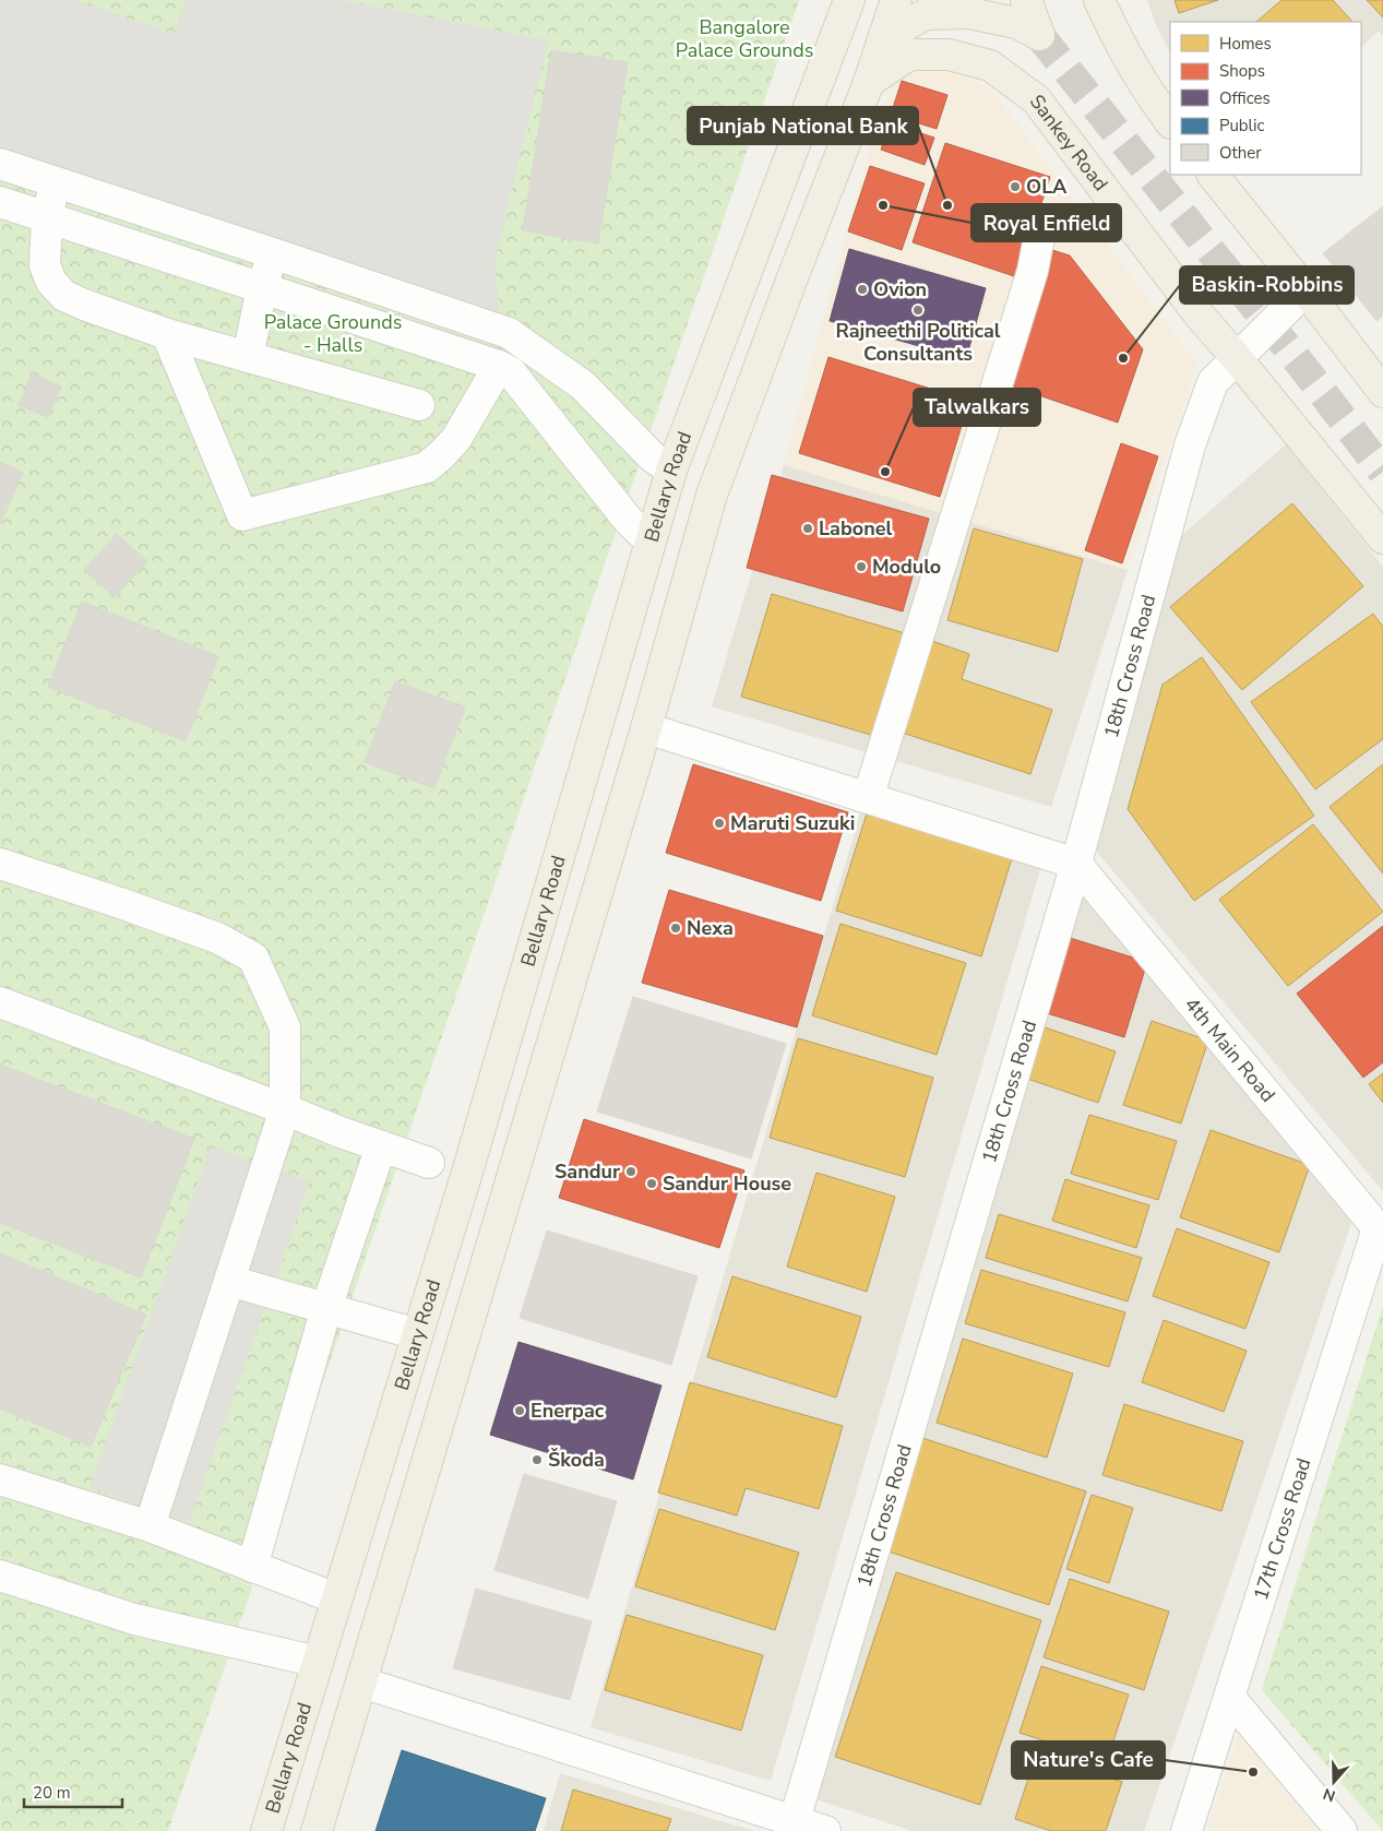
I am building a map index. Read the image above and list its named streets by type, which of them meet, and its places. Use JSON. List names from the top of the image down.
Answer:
{
  "streets": {
    "main road": ["Sankey Road", "Bellary Road"],
    "street": ["18th Cross Road", "4th Main Road", "17th Cross Road"]
  },
  "crossings": [
    ["Sankey Road", "18th Cross Road"],
    ["18th Cross Road", "4th Main Road"],
    ["4th Main Road", "17th Cross Road"]
  ],
  "parks": ["Bangalore Palace Grounds", "Palace Grounds - Halls"],
  "places": [
    "OLA",
    "Royal Enfield",
    "Punjab National Bank",
    "Ovion",
    "Rajneethi Political Consultants",
    "Baskin-Robbins",
    "Talwalkars",
    "Labonel",
    "Modulo",
    "Maruti Suzuki",
    "Nexa",
    "Sandur",
    "Sandur House",
    "Enerpac",
    "Škoda",
    "Nature's Cafe"
  ],
  "legend": [
    "Homes",
    "Shops",
    "Offices",
    "Public",
    "Other"
  ],
  "scale_bar": "20 m",
  "north": "bottom"
}
